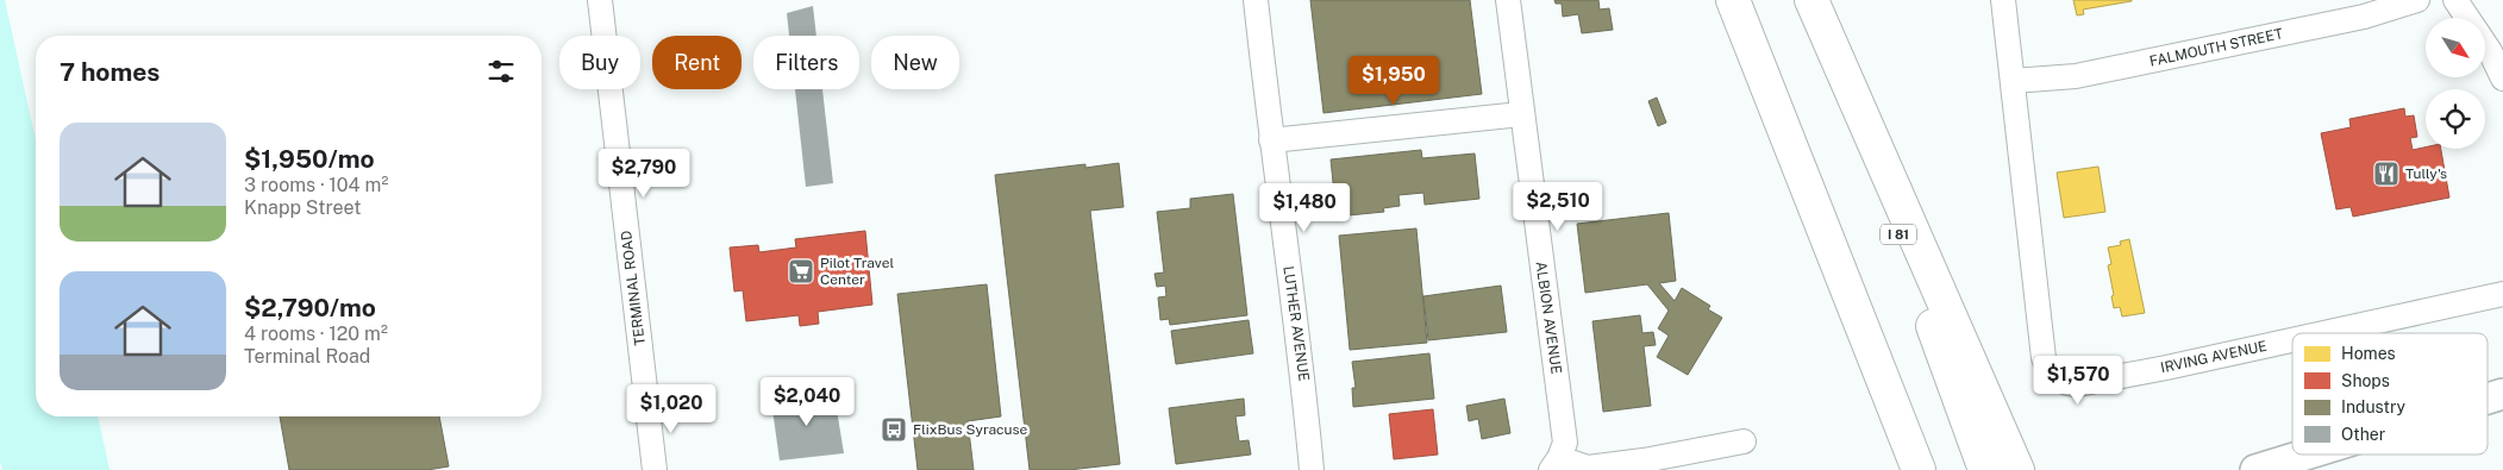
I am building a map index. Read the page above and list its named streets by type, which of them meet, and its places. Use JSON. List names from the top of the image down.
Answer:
{
  "streets": {
    "highway": ["I 81"],
    "street": [
      "FALMOUTH STREET",
      "TERMINAL ROAD",
      "ALBION AVENUE",
      "LUTHER AVENUE",
      "IRVING AVENUE"
    ]
  },
  "crossings": [
    ["FALMOUTH STREET", "IRVING AVENUE"]
  ],
  "places": {
    "restaurant": ["Tully's"],
    "supermarket": ["Pilot Travel Center"],
    "bus stop": ["FlixBus Syracuse"]
  },
  "legend": [
    "Homes",
    "Shops",
    "Industry",
    "Other"
  ],
  "north": "bottom right",
  "page": {
    "chip": [
      "Buy",
      "Rent",
      "Filters",
      "New"
    ],
    "heading": "7 homes",
    "price": [
      "$1,950",
      "$2,790",
      "$2,510",
      "$1,480",
      "$1,570",
      "$2,040",
      "$1,020"
    ],
    "list": [
      {
        "name": "$1,950/mo",
        "note": "3 rooms · 104 m² · Knapp Street"
      },
      {
        "name": "$2,790/mo",
        "note": "4 rooms · 120 m² · Terminal Road"
      }
    ]
  }
}
